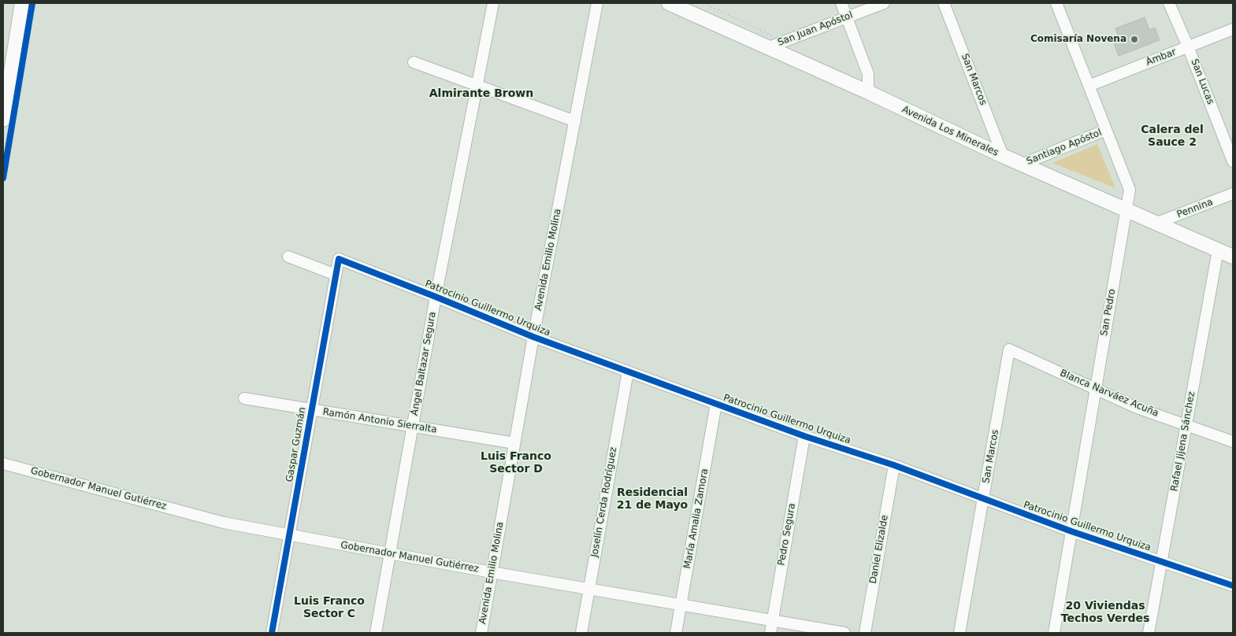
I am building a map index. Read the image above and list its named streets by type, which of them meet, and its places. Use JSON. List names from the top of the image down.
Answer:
{
  "streets": {
    "main road": ["Avenida Los Minerales"],
    "street": [
      "San Juan Apóstol",
      "Ámbar",
      "San Marcos",
      "San Lucas",
      "Santiago Apóstol",
      "Pennina",
      "Avenida Emilio Molina",
      "Patrocinio Guillermo Urquiza",
      "San Pedro",
      "Ángel Baltazar Segura",
      "Blanca Narváez Acuña",
      "Ramón Antonio Sierralta",
      "Rafael Jijena Sánchez",
      "Gaspar Guzmán",
      "Gobernador Manuel Gutiérrez",
      "Joselín Cerda Rodríguez",
      "María Amalia Zamora",
      "Pedro Segura",
      "Daniel Elizalde"
    ]
  },
  "crossings": [
    ["San Juan Apóstol", "Avenida Los Minerales"],
    ["Ámbar", "San Lucas"],
    ["Ámbar", "San Pedro"],
    ["San Marcos", "Avenida Los Minerales"],
    ["San Marcos", "Patrocinio Guillermo Urquiza"],
    ["San Marcos", "Blanca Narváez Acuña"],
    ["Avenida Los Minerales", "Santiago Apóstol"],
    ["Avenida Los Minerales", "Pennina"],
    ["Avenida Los Minerales", "San Pedro"],
    ["Avenida Los Minerales", "Rafael Jijena Sánchez"],
    ["Santiago Apóstol", "San Pedro"],
    ["Avenida Emilio Molina", "Patrocinio Guillermo Urquiza"],
    ["Avenida Emilio Molina", "Ramón Antonio Sierralta"],
    ["Avenida Emilio Molina", "Gobernador Manuel Gutiérrez"],
    ["Patrocinio Guillermo Urquiza", "San Pedro"],
    ["Patrocinio Guillermo Urquiza", "Ángel Baltazar Segura"],
    ["Patrocinio Guillermo Urquiza", "Rafael Jijena Sánchez"],
    ["Patrocinio Guillermo Urquiza", "Gaspar Guzmán"],
    ["Patrocinio Guillermo Urquiza", "Joselín Cerda Rodríguez"],
    ["Patrocinio Guillermo Urquiza", "María Amalia Zamora"],
    ["Patrocinio Guillermo Urquiza", "Pedro Segura"],
    ["Patrocinio Guillermo Urquiza", "Daniel Elizalde"],
    ["San Pedro", "Blanca Narváez Acuña"],
    ["Ángel Baltazar Segura", "Ramón Antonio Sierralta"],
    ["Ángel Baltazar Segura", "Gobernador Manuel Gutiérrez"],
    ["Blanca Narváez Acuña", "Rafael Jijena Sánchez"],
    ["Ramón Antonio Sierralta", "Gaspar Guzmán"],
    ["Gaspar Guzmán", "Gobernador Manuel Gutiérrez"],
    ["Gobernador Manuel Gutiérrez", "Joselín Cerda Rodríguez"],
    ["Gobernador Manuel Gutiérrez", "María Amalia Zamora"],
    ["Gobernador Manuel Gutiérrez", "Pedro Segura"]
  ],
  "districts": [
    "Almirante Brown",
    "Calera del Sauce 2",
    "Luis Franco Sector D",
    "Residencial 21 de Mayo",
    "Luis Franco Sector C",
    "20 Viviendas Techos Verdes"
  ],
  "places": ["Comisaría Novena"]
}
